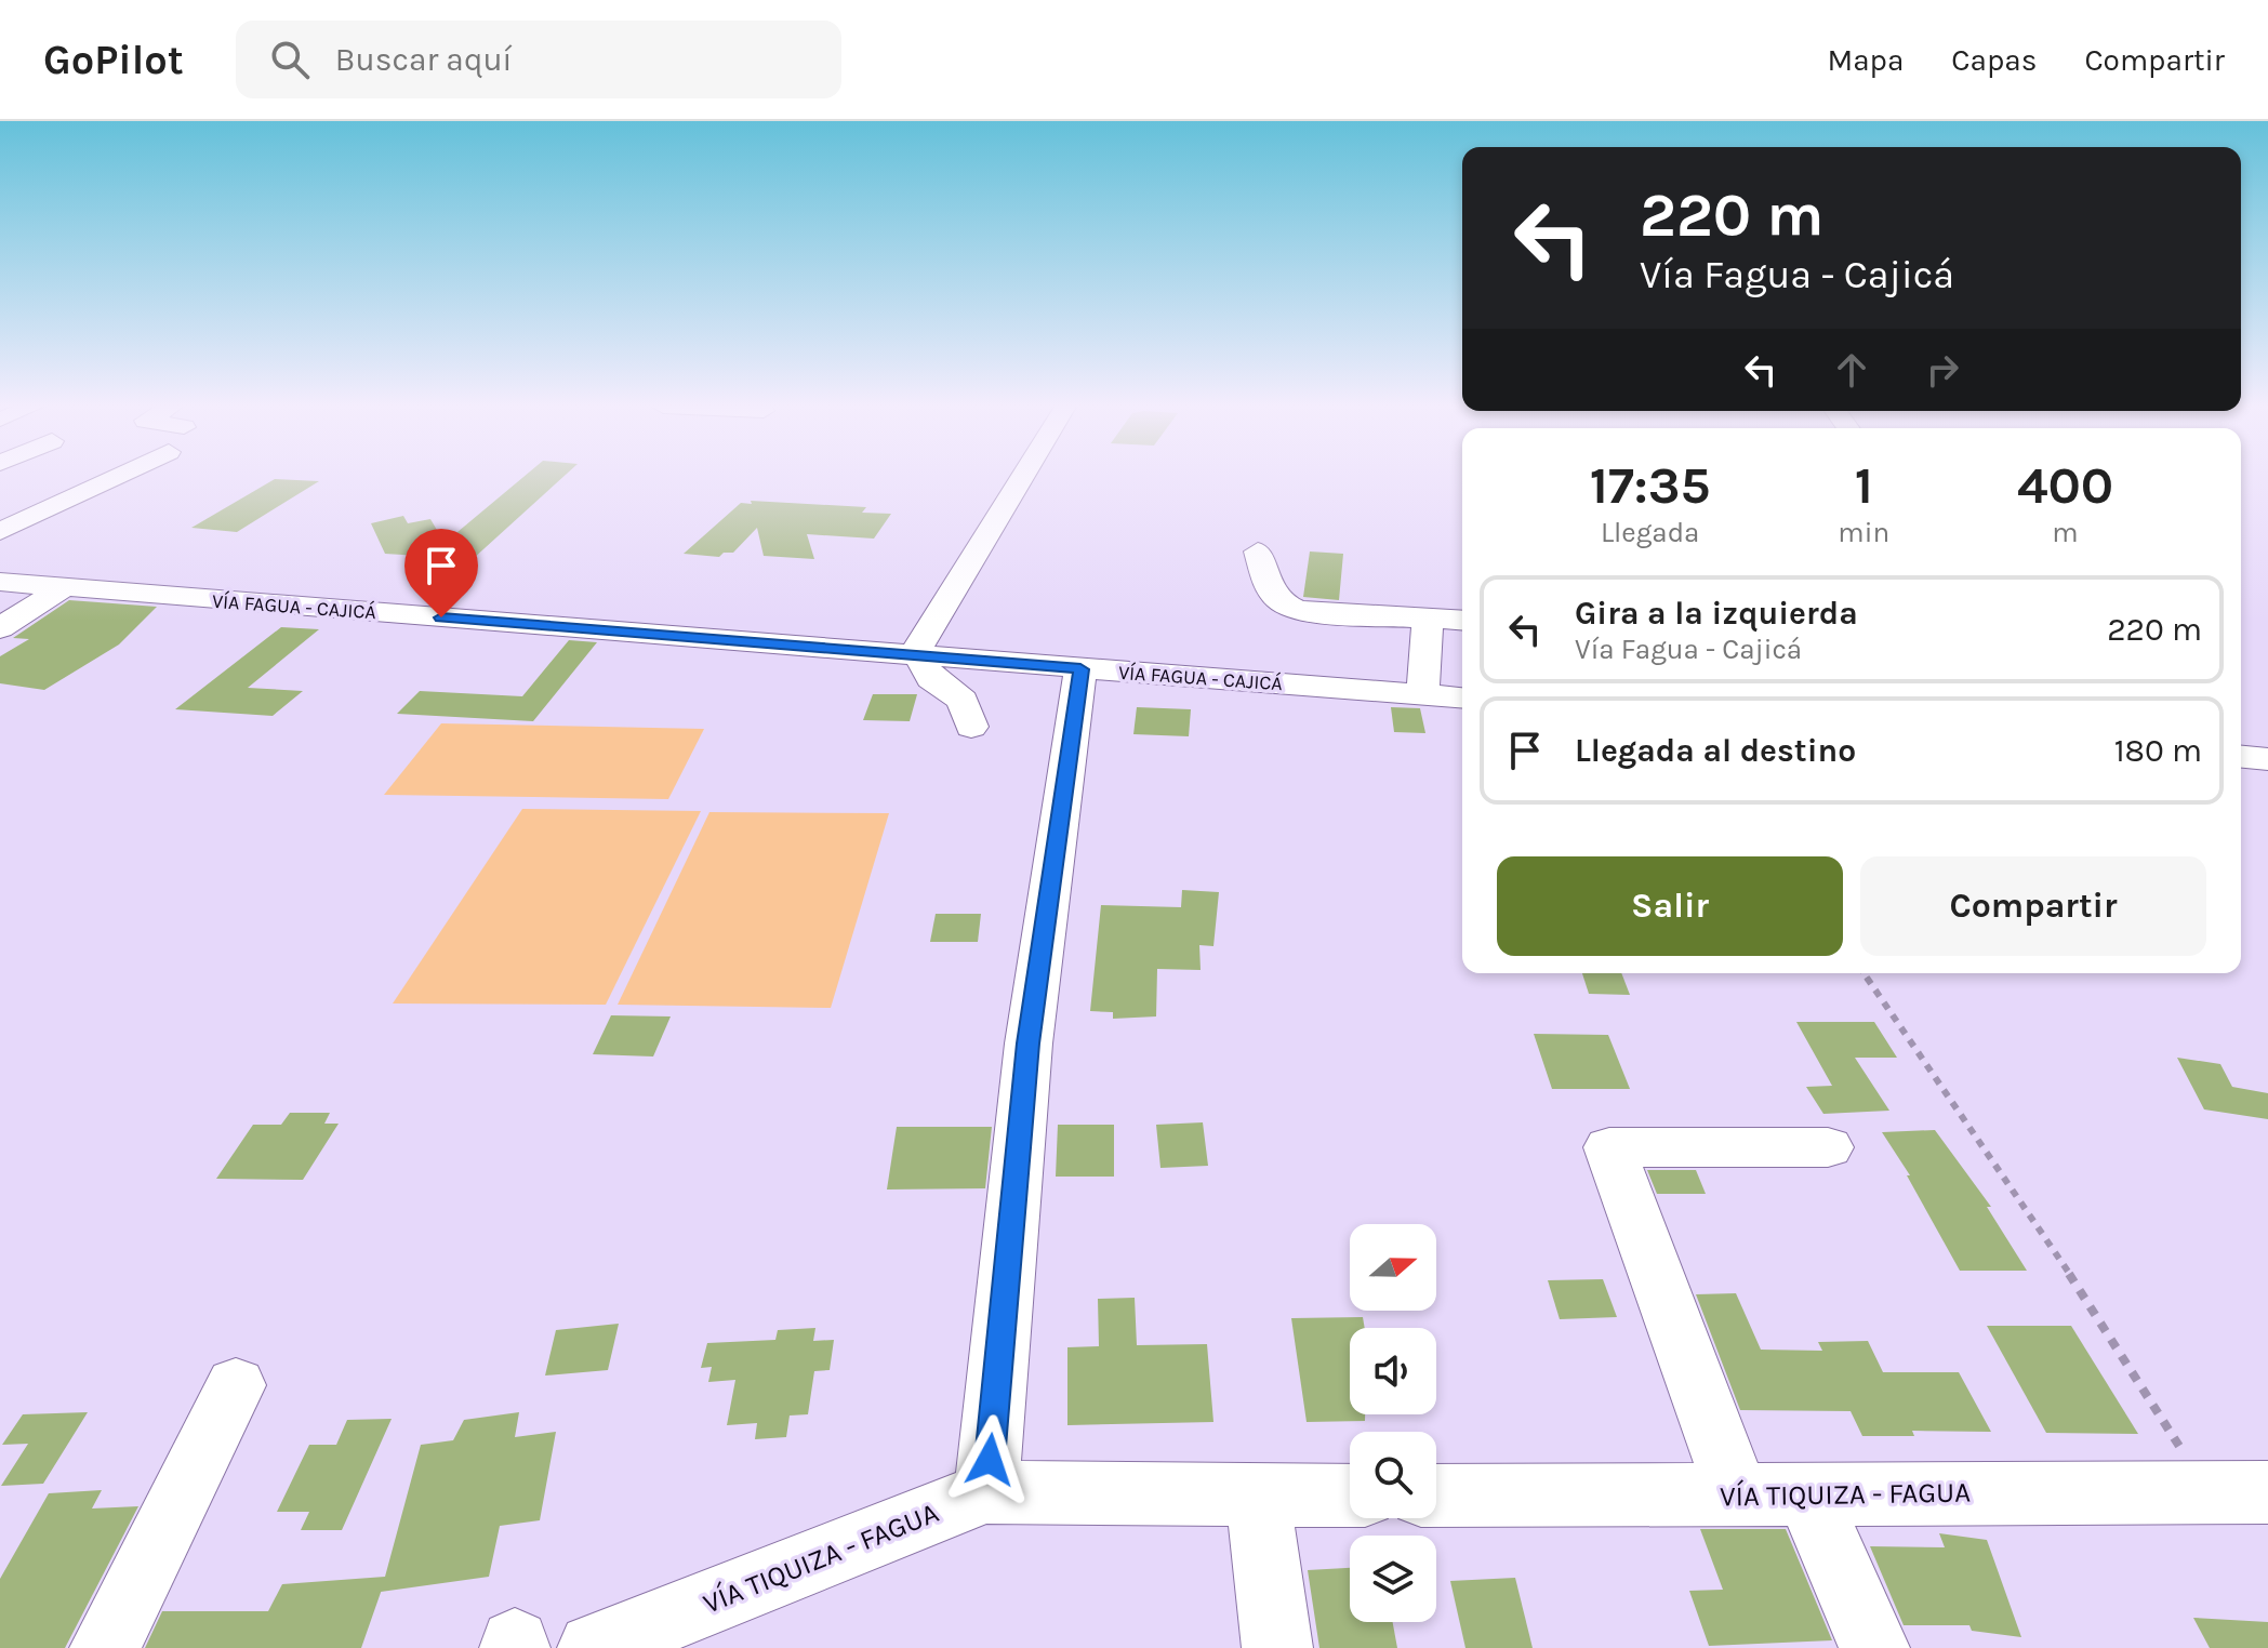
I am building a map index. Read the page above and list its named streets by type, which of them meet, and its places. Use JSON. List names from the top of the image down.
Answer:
{
  "streets": {
    "street": ["VÍA FAGUA - CAJICÁ", "VÍA TIQUIZA - FAGUA"]
  },
  "north": "right",
  "page": {
    "header": "GoPilot",
    "search": "Buscar aquí",
    "nav": ["Mapa", "Capas", "Compartir"],
    "turn": ["220 m", "Vía Fagua - Cajicá"],
    "eta": [
      "17:35",
      "Llegada",
      "1",
      "min",
      "400",
      "m"
    ],
    "list": [
      {
        "name": "Gira a la izquierda",
        "note": "Vía Fagua - Cajicá",
        "value": "220 m"
      },
      {
        "name": "Llegada al destino",
        "value": "180 m"
      }
    ],
    "buttons": ["Salir", "Compartir"]
  }
}
